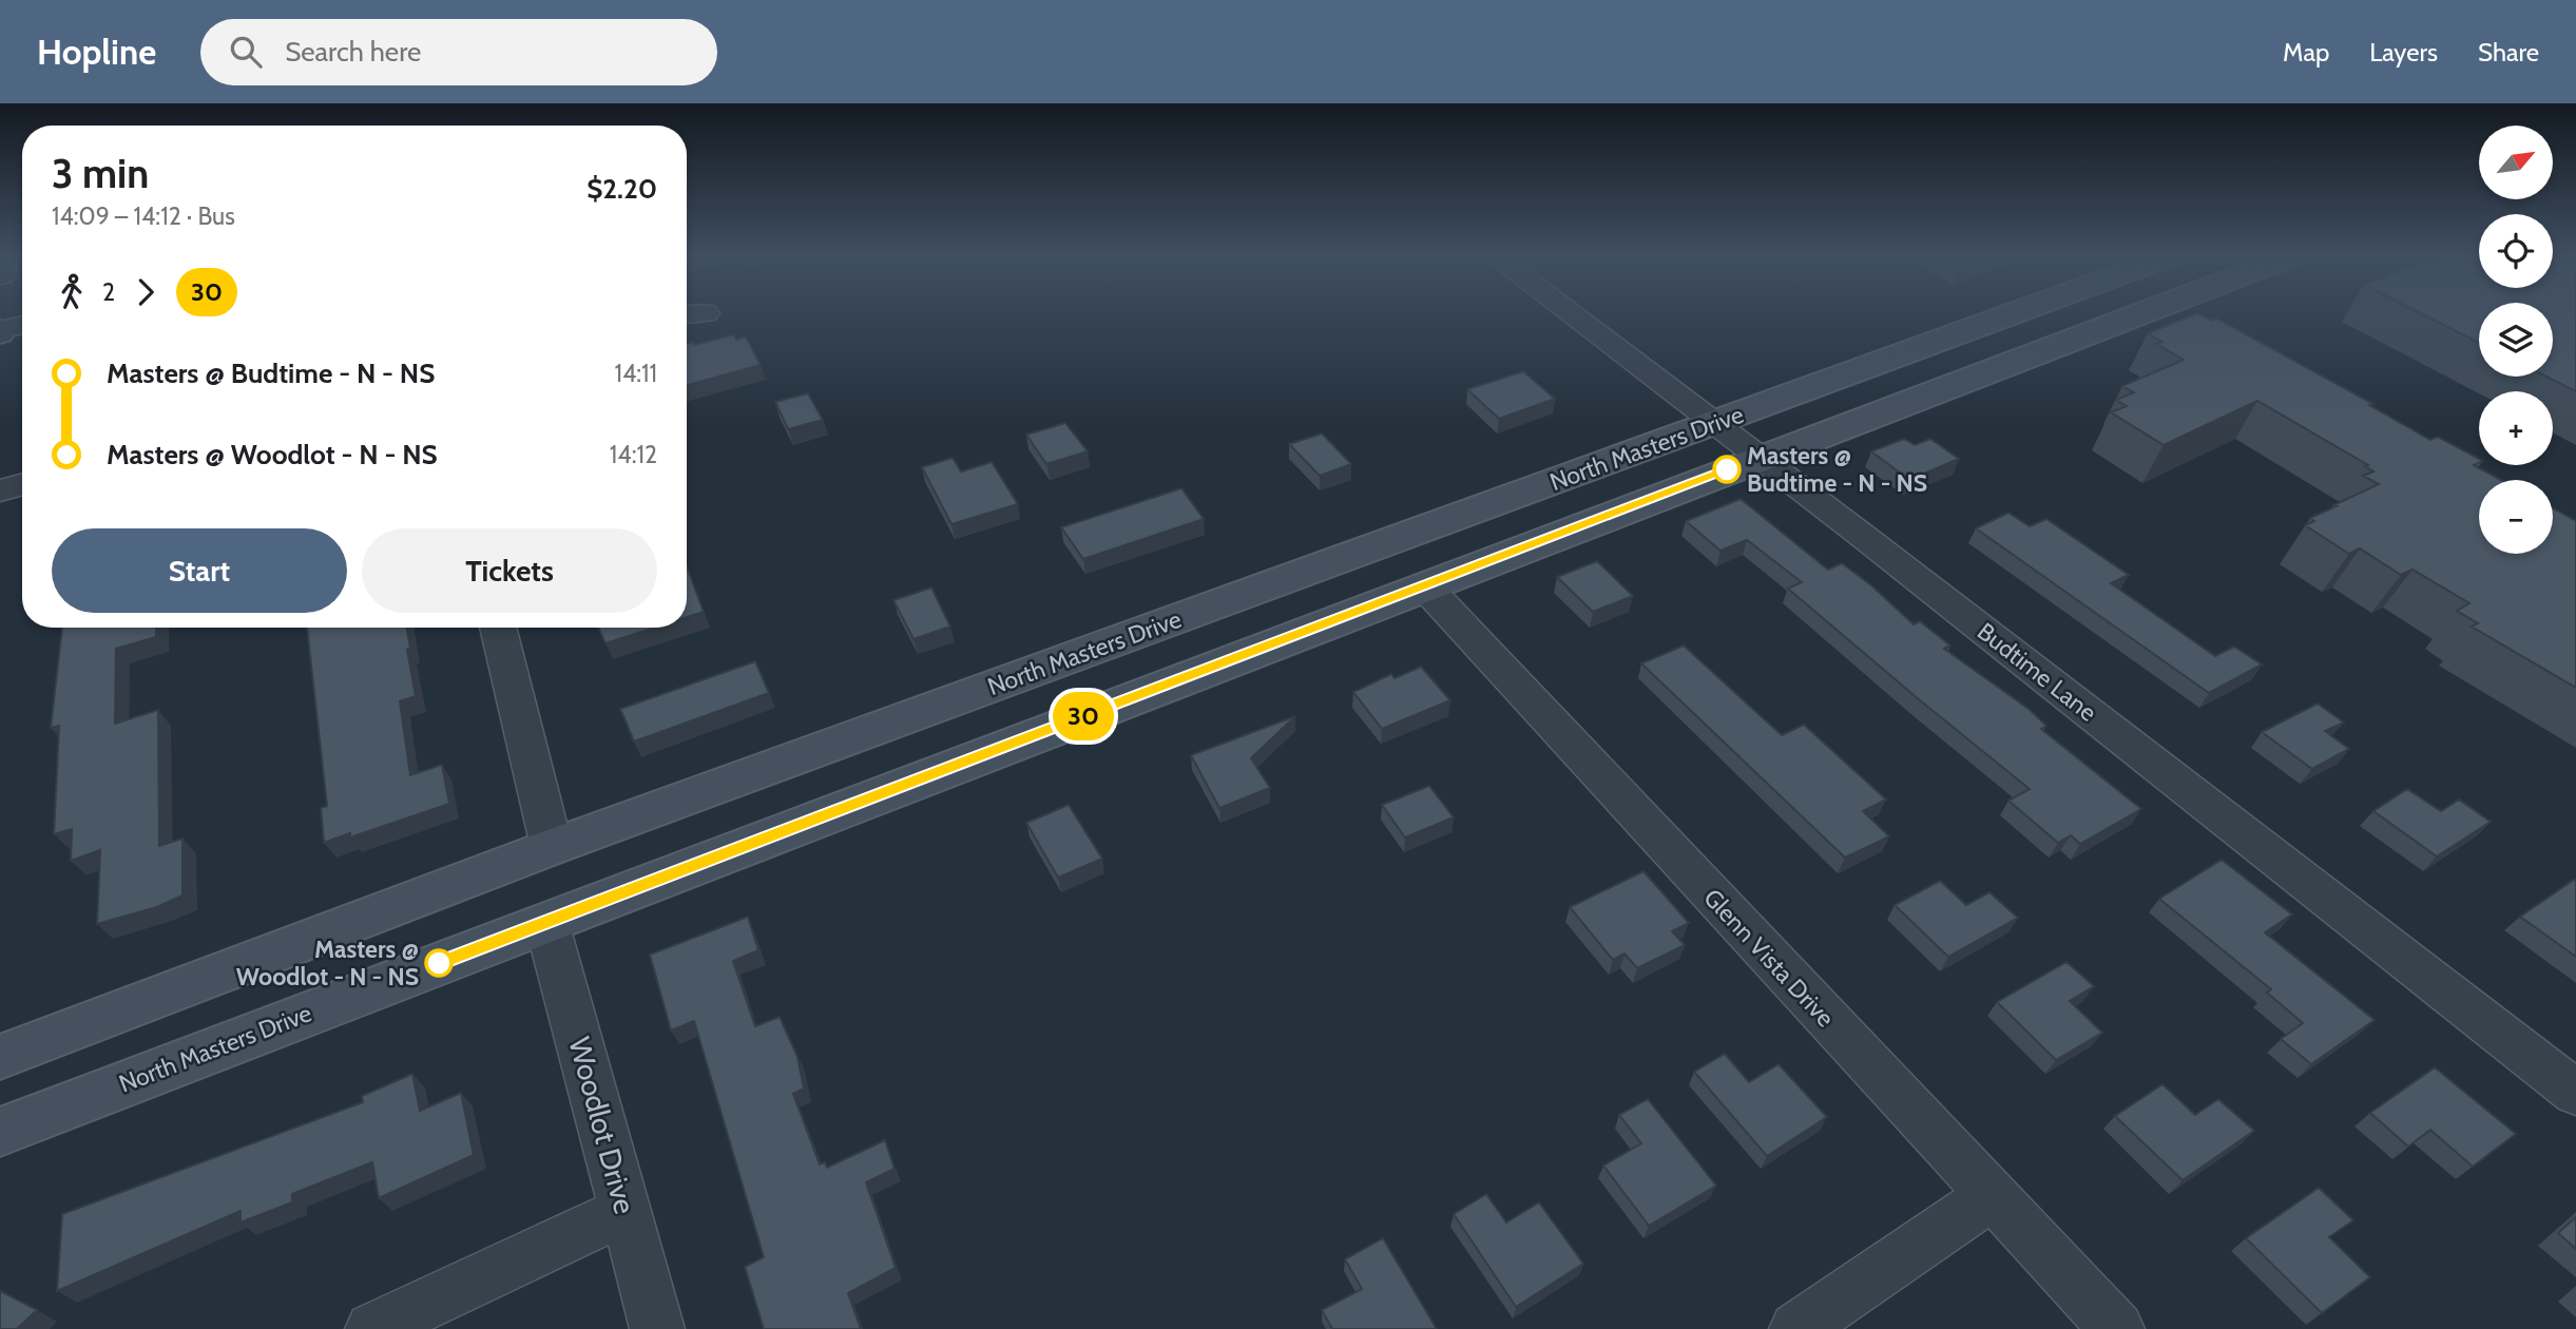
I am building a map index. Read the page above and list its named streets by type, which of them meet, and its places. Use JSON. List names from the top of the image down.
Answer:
{
  "streets": {
    "main road": ["North Masters Drive"],
    "street": ["Budtime Lane", "Glenn Vista Drive", "Woodlot Drive"]
  },
  "crossings": [
    ["North Masters Drive", "Budtime Lane"],
    ["North Masters Drive", "Glenn Vista Drive"],
    ["North Masters Drive", "Woodlot Drive"]
  ],
  "places": ["Masters @ Budtime - N - NS", "Masters @ Woodlot - N - NS"],
  "lines": ["bus line 30"],
  "north": "top right",
  "page": {
    "header": "Hopline",
    "search": "Search here",
    "nav": ["Map", "Layers", "Share"],
    "on_map": "30",
    "map_buttons": ["+", "−"],
    "heading": ["3 min", "14:09 – 14:12 · Bus", "$2.20"],
    "legs": ["2", "30"],
    "list": [
      {
        "name": "Masters @ Budtime - N - NS",
        "value": "14:11"
      },
      {
        "name": "Masters @ Woodlot - N - NS",
        "value": "14:12"
      }
    ],
    "buttons": ["Start", "Tickets"]
  }
}
